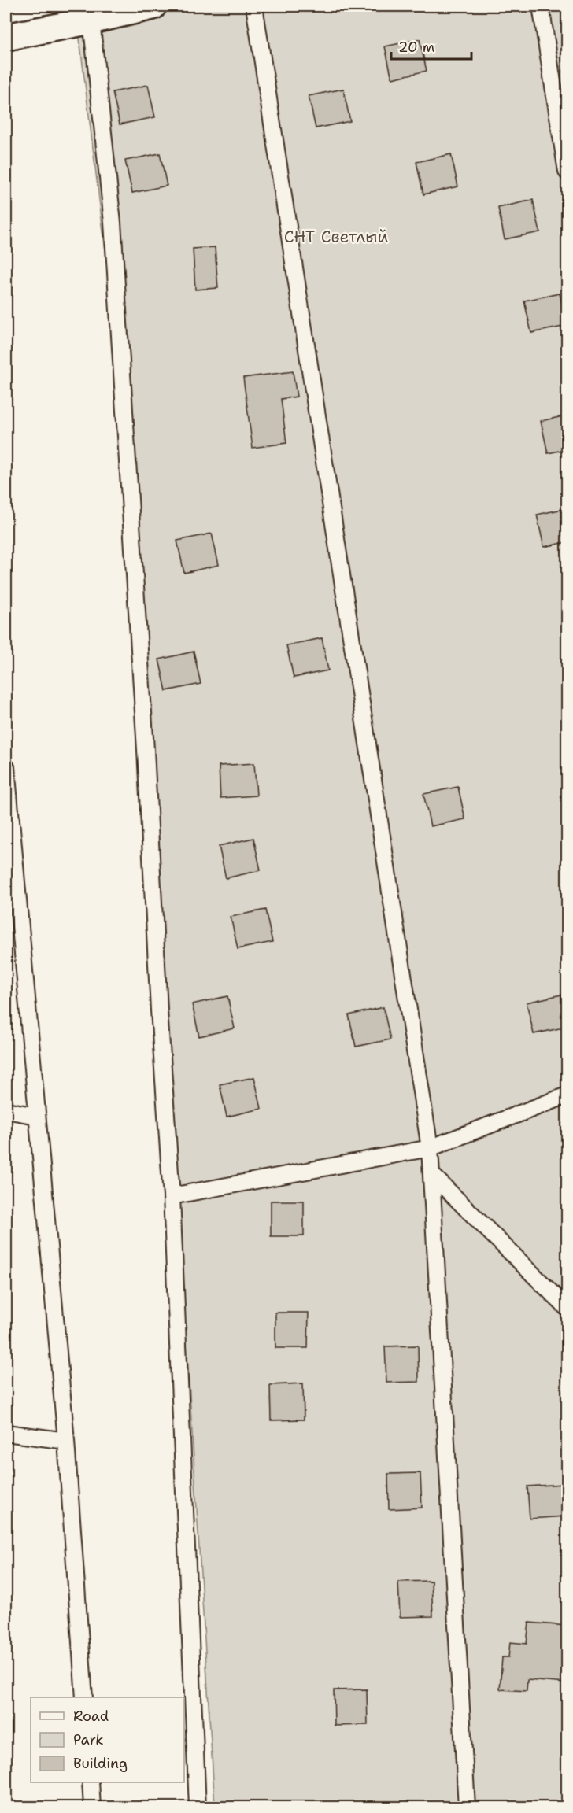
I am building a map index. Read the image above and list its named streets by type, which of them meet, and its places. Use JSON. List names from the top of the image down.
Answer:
{
  "parks": ["СНТ Светлый"],
  "legend": ["Road", "Park", "Building"],
  "scale_bar": "20 m"
}
